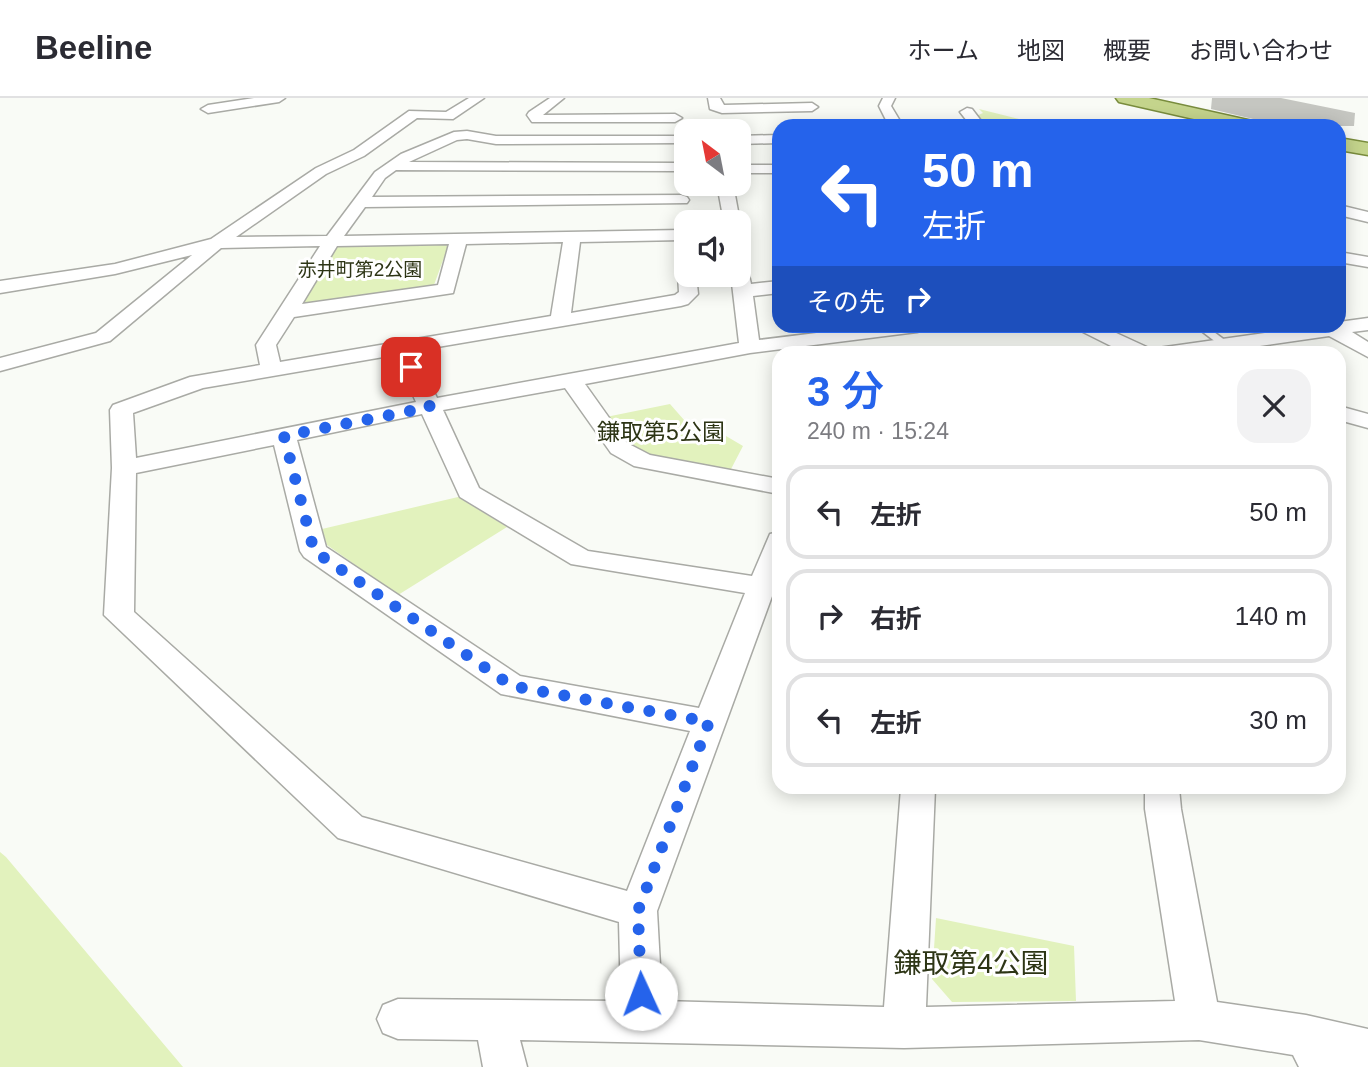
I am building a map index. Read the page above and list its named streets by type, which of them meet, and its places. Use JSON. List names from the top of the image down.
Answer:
{
  "parks": ["赤井町第2公園", "鎌取第5公園", "鎌取第4公園"],
  "north": "top left",
  "page": {
    "header": "Beeline",
    "nav": [
      "ホーム",
      "地図",
      "概要",
      "お問い合わせ"
    ],
    "turn": ["50 m", "左折"],
    "then": "その先",
    "heading": ["3 分", "240 m · 15:24"],
    "list": [
      {
        "name": "左折",
        "value": "50 m"
      },
      {
        "name": "右折",
        "value": "140 m"
      },
      {
        "name": "左折",
        "value": "30 m"
      }
    ]
  }
}
